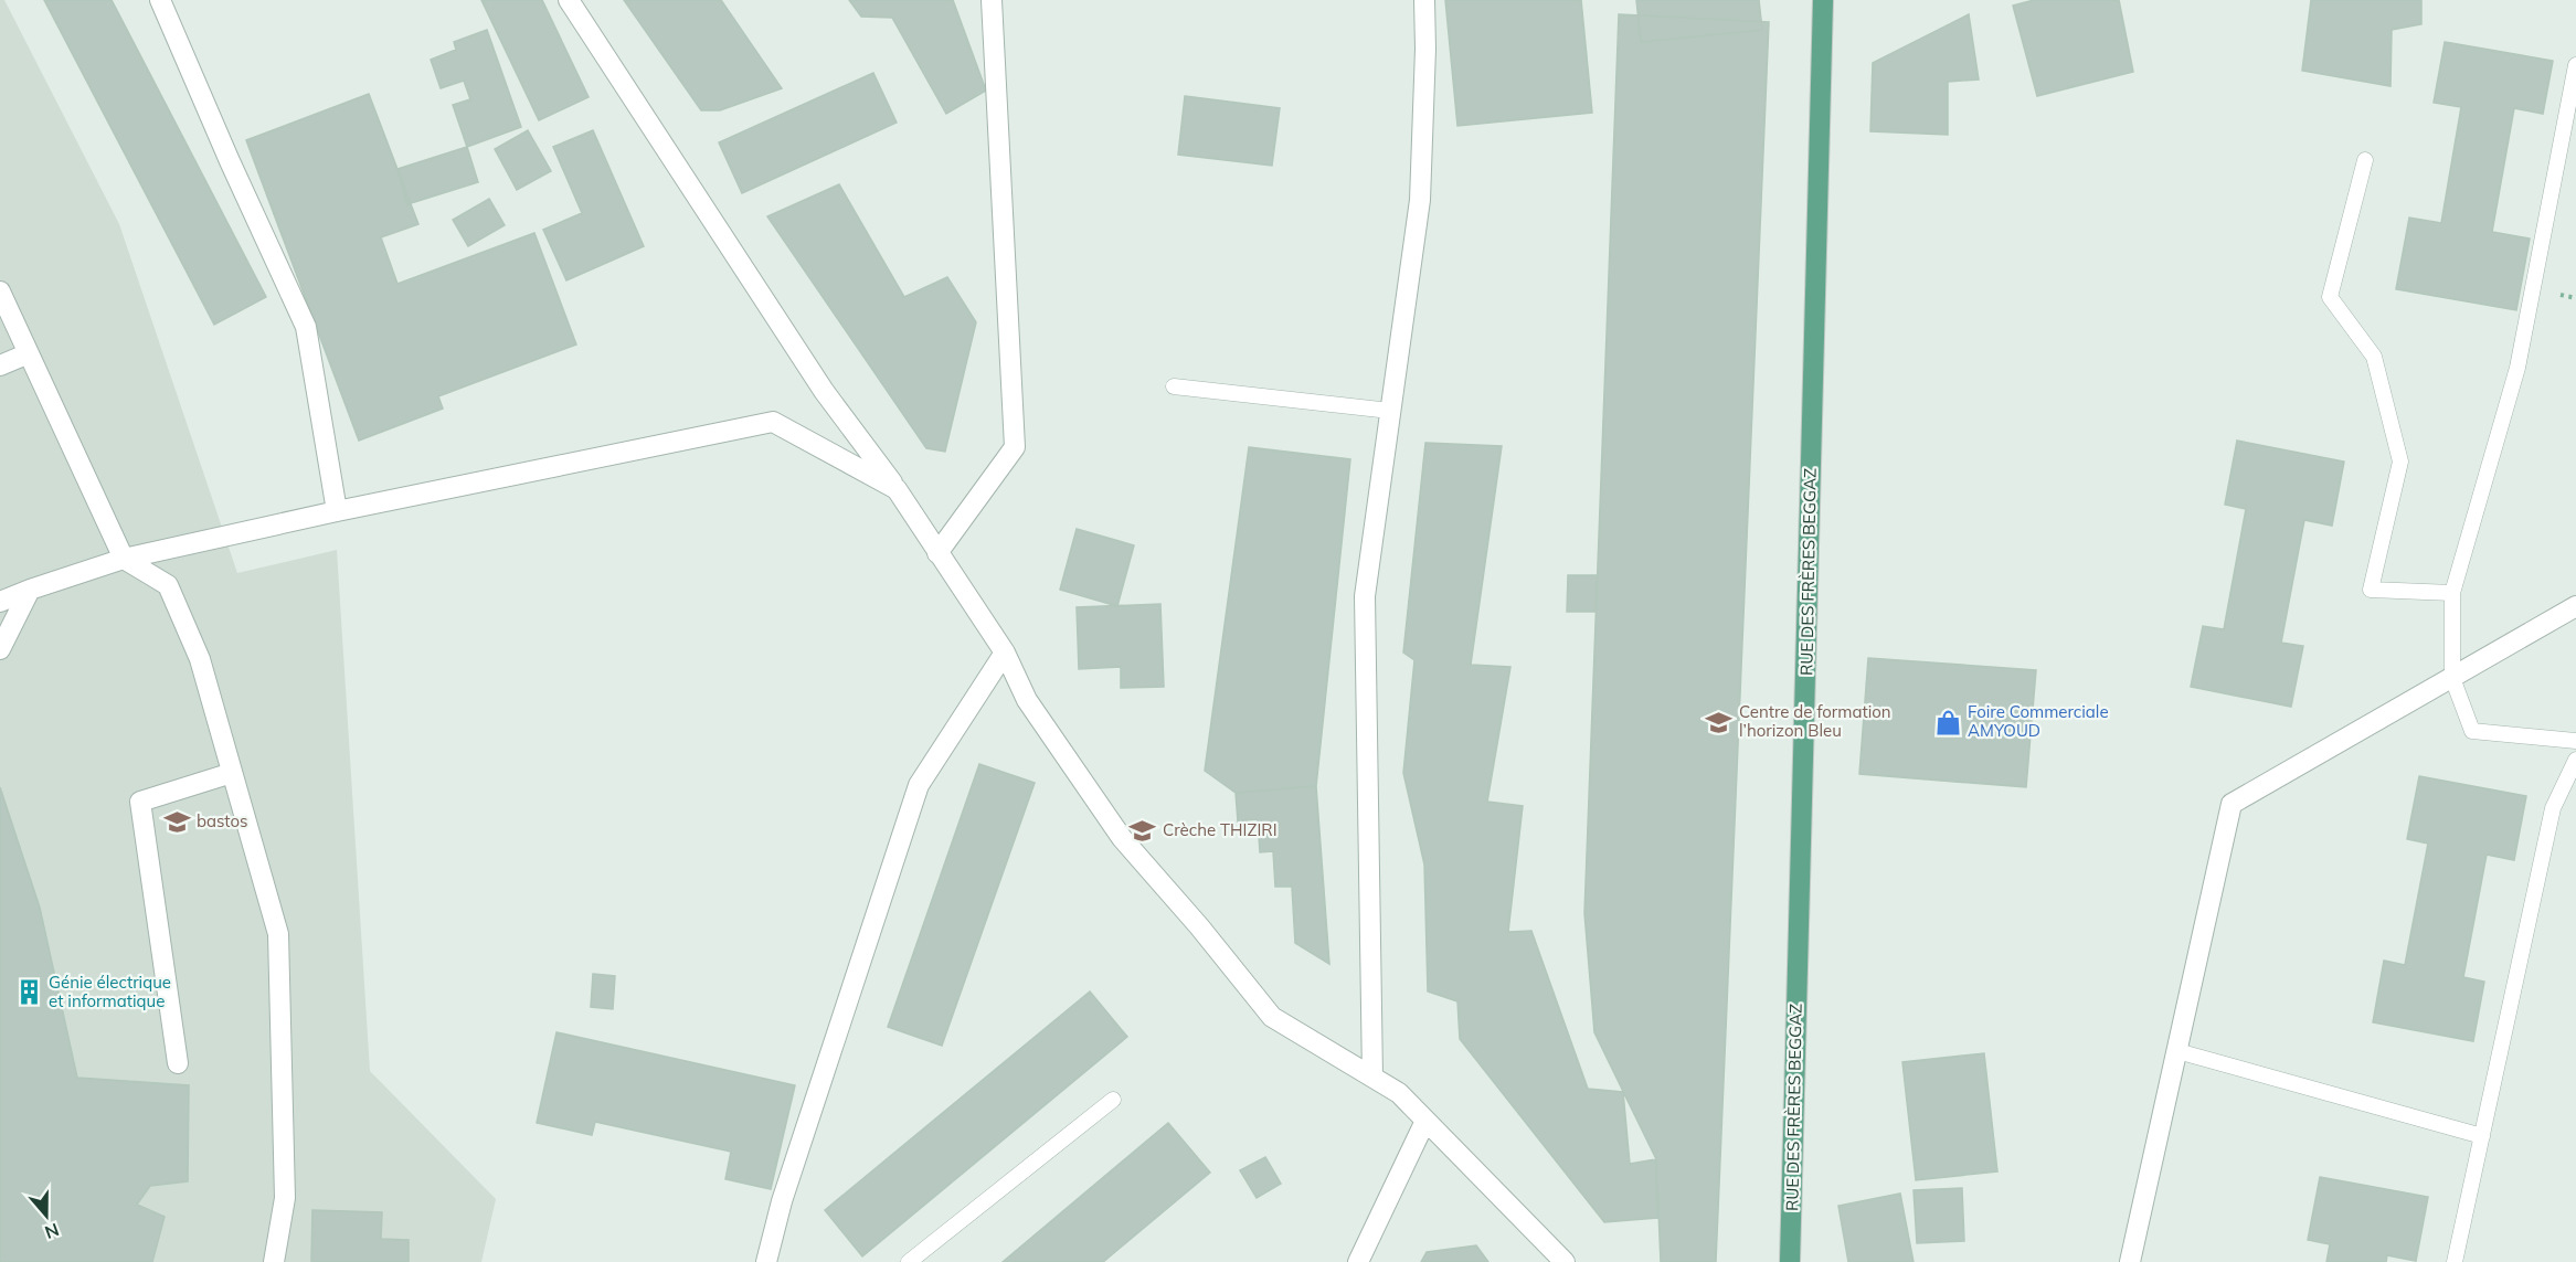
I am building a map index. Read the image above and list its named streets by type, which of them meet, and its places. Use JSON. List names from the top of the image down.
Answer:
{
  "streets": {
    "main road": ["RUE DES FRÈRES BEGGAZ"]
  },
  "places": {
    "school or university": ["Centre de formation l’horizon Bleu", "bastos", "Crèche THIZIRI"],
    "shop": ["Foire Commerciale AMYOUD"],
    "building": ["Génie électrique et informatique"]
  },
  "north": "bottom"
}
